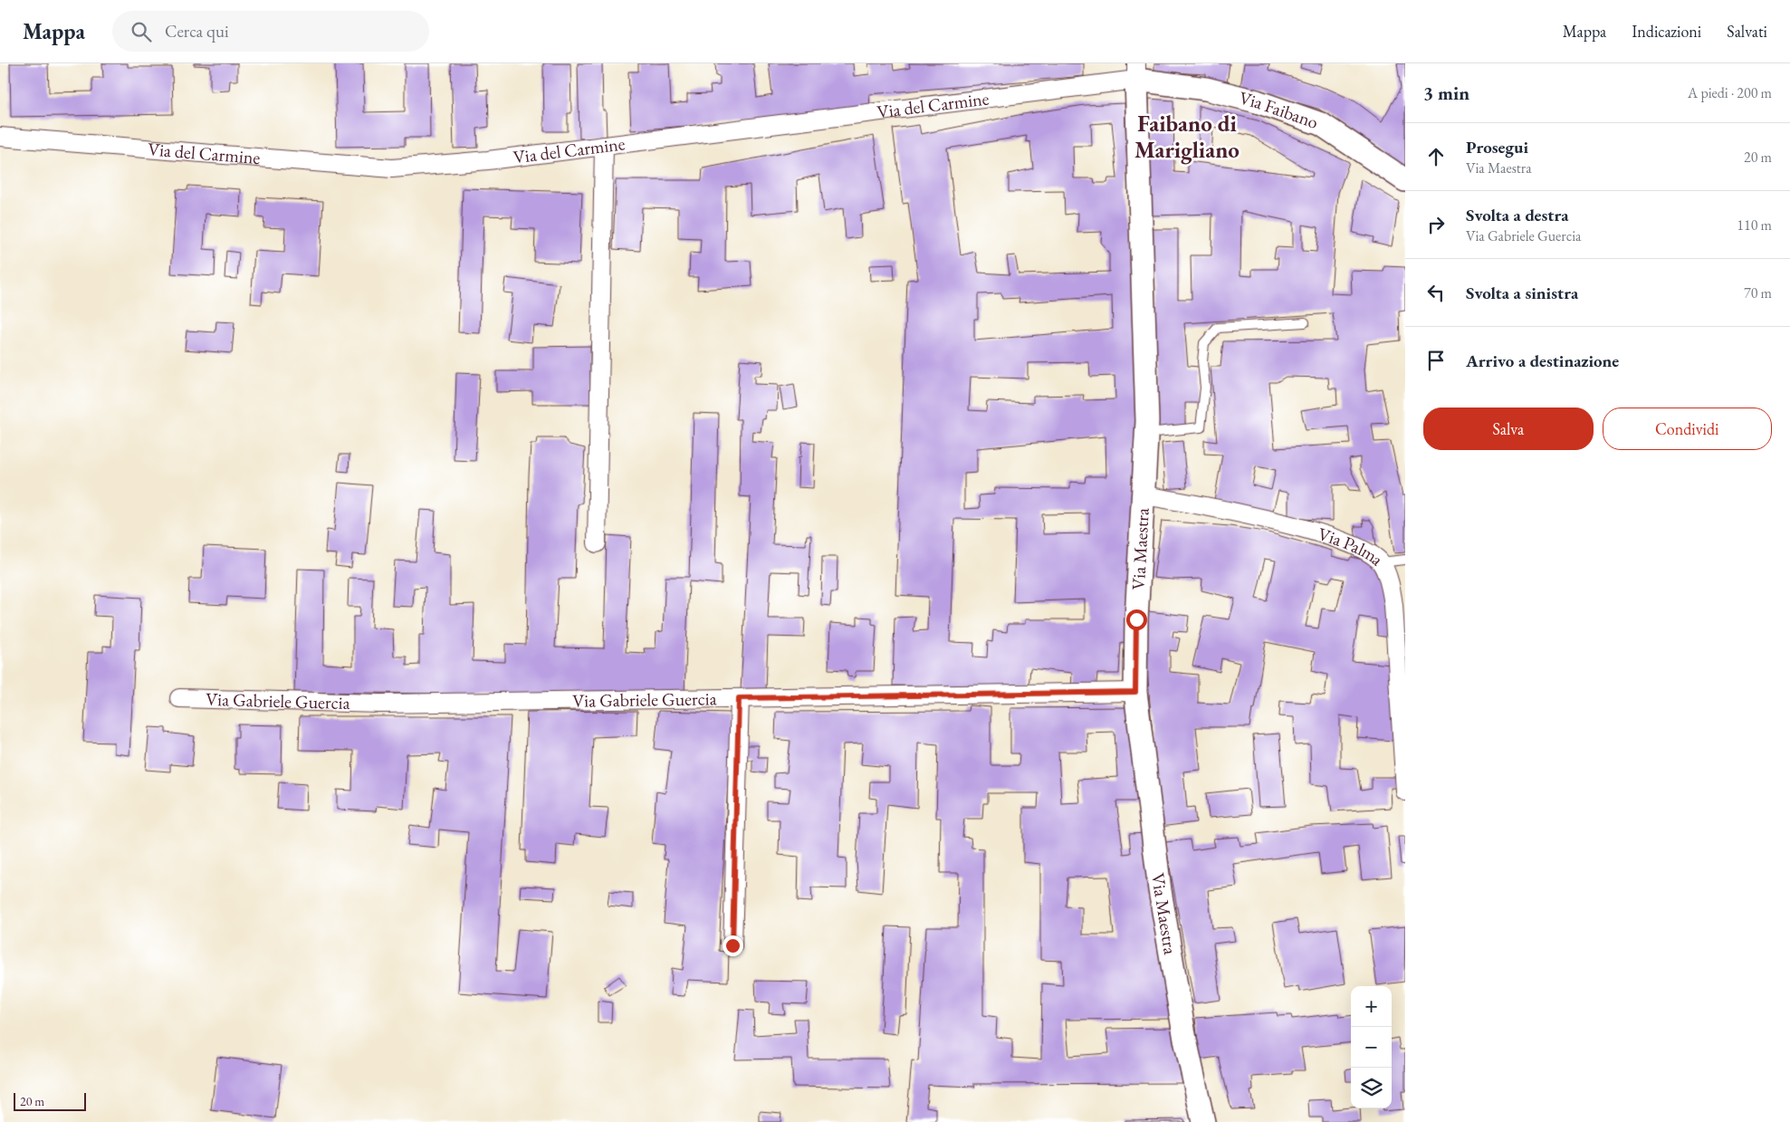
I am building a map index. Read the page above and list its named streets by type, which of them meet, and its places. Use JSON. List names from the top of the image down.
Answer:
{
  "streets": {
    "street": [
      "Via del Carmine",
      "Via Faibano",
      "Via Maestra",
      "Via Palma",
      "Via Gabriele Guercia"
    ]
  },
  "crossings": [
    ["Via del Carmine", "Via Faibano"],
    ["Via del Carmine", "Via Maestra"],
    ["Via Faibano", "Via Maestra"],
    ["Via Maestra", "Via Palma"],
    ["Via Maestra", "Via Gabriele Guercia"]
  ],
  "districts": ["Faibano di Marigliano"],
  "scale_bar": "20 m",
  "page": {
    "header": "Mappa",
    "search": "Cerca qui",
    "nav": ["Mappa", "Indicazioni", "Salvati"],
    "heading": ["3 min", "A piedi · 200 m"],
    "list": [
      ["Prosegui", "Via Maestra", "20 m"],
      ["Svolta a destra", "Via Gabriele Guercia", "110 m"],
      ["Svolta a sinistra", "70 m"],
      "Arrivo a destinazione"
    ],
    "buttons": ["Salva", "Condividi"],
    "map_buttons": ["+", "−"],
    "scale": "20 m"
  }
}
